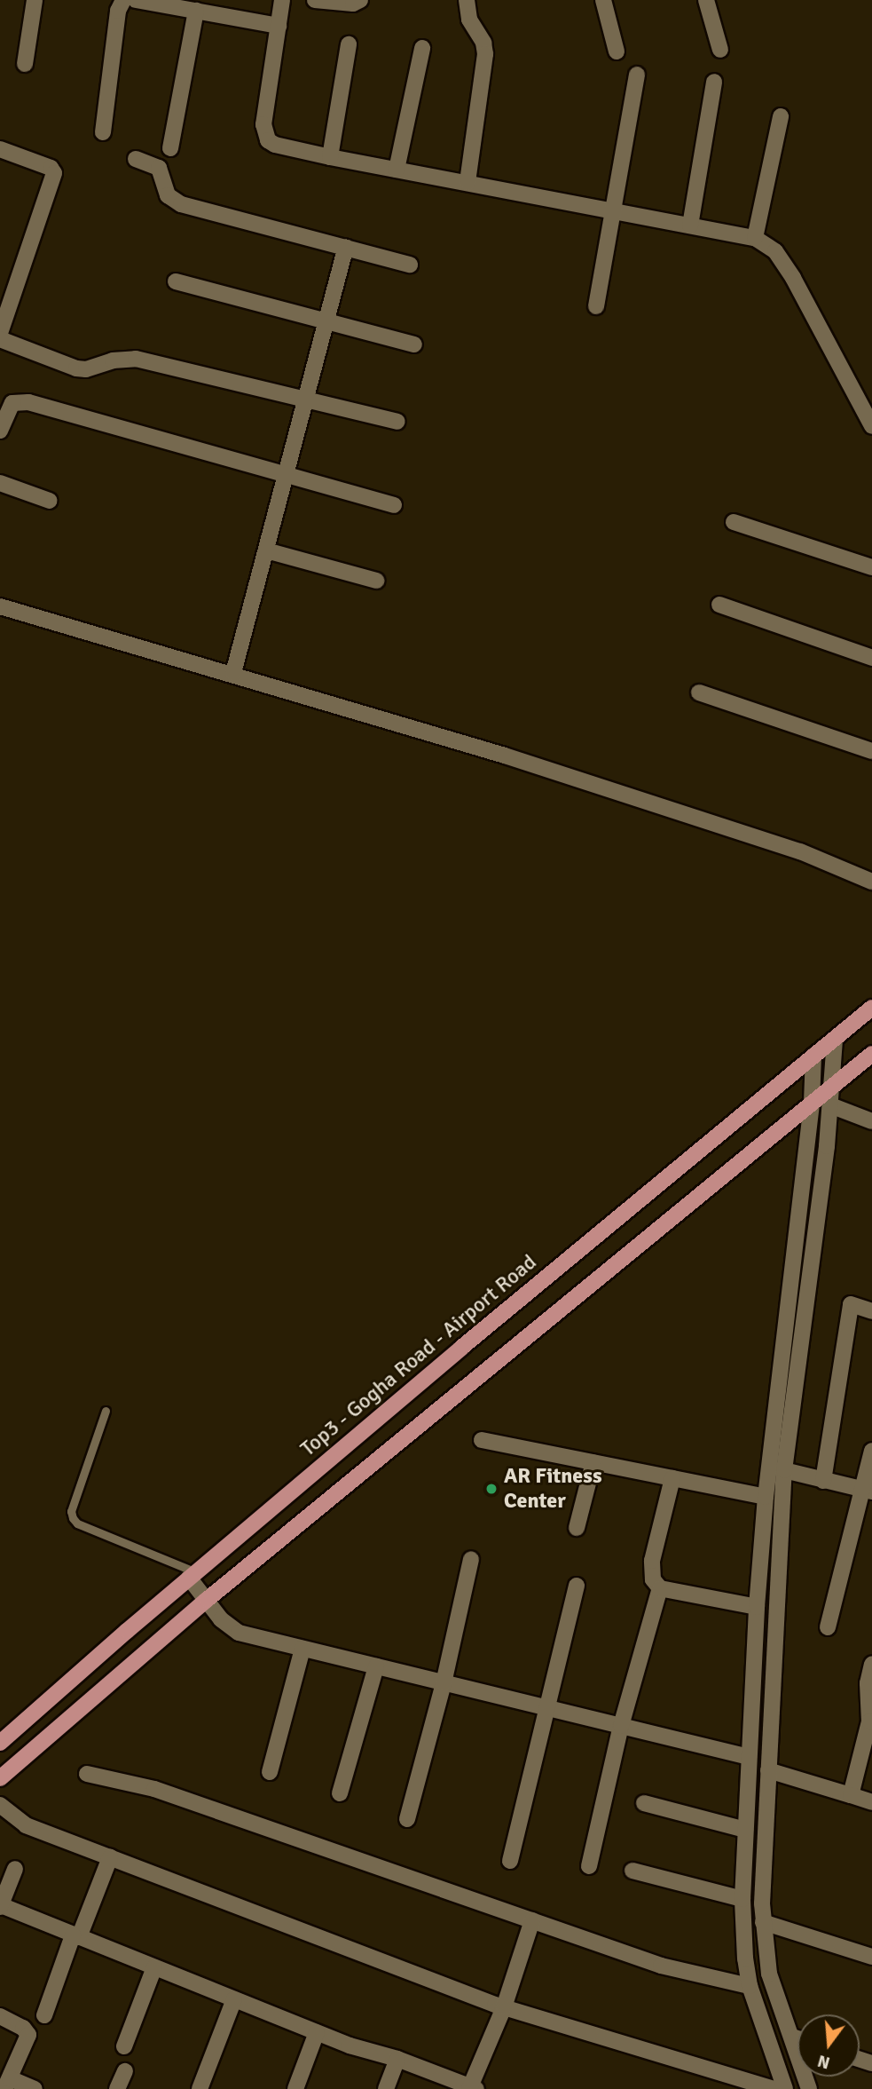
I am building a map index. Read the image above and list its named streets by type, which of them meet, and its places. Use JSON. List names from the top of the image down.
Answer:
{
  "streets": {
    "main road": ["Top3 - Gogha Road - Airport Road"]
  },
  "places": ["AR Fitness Center"],
  "north": "bottom"
}
